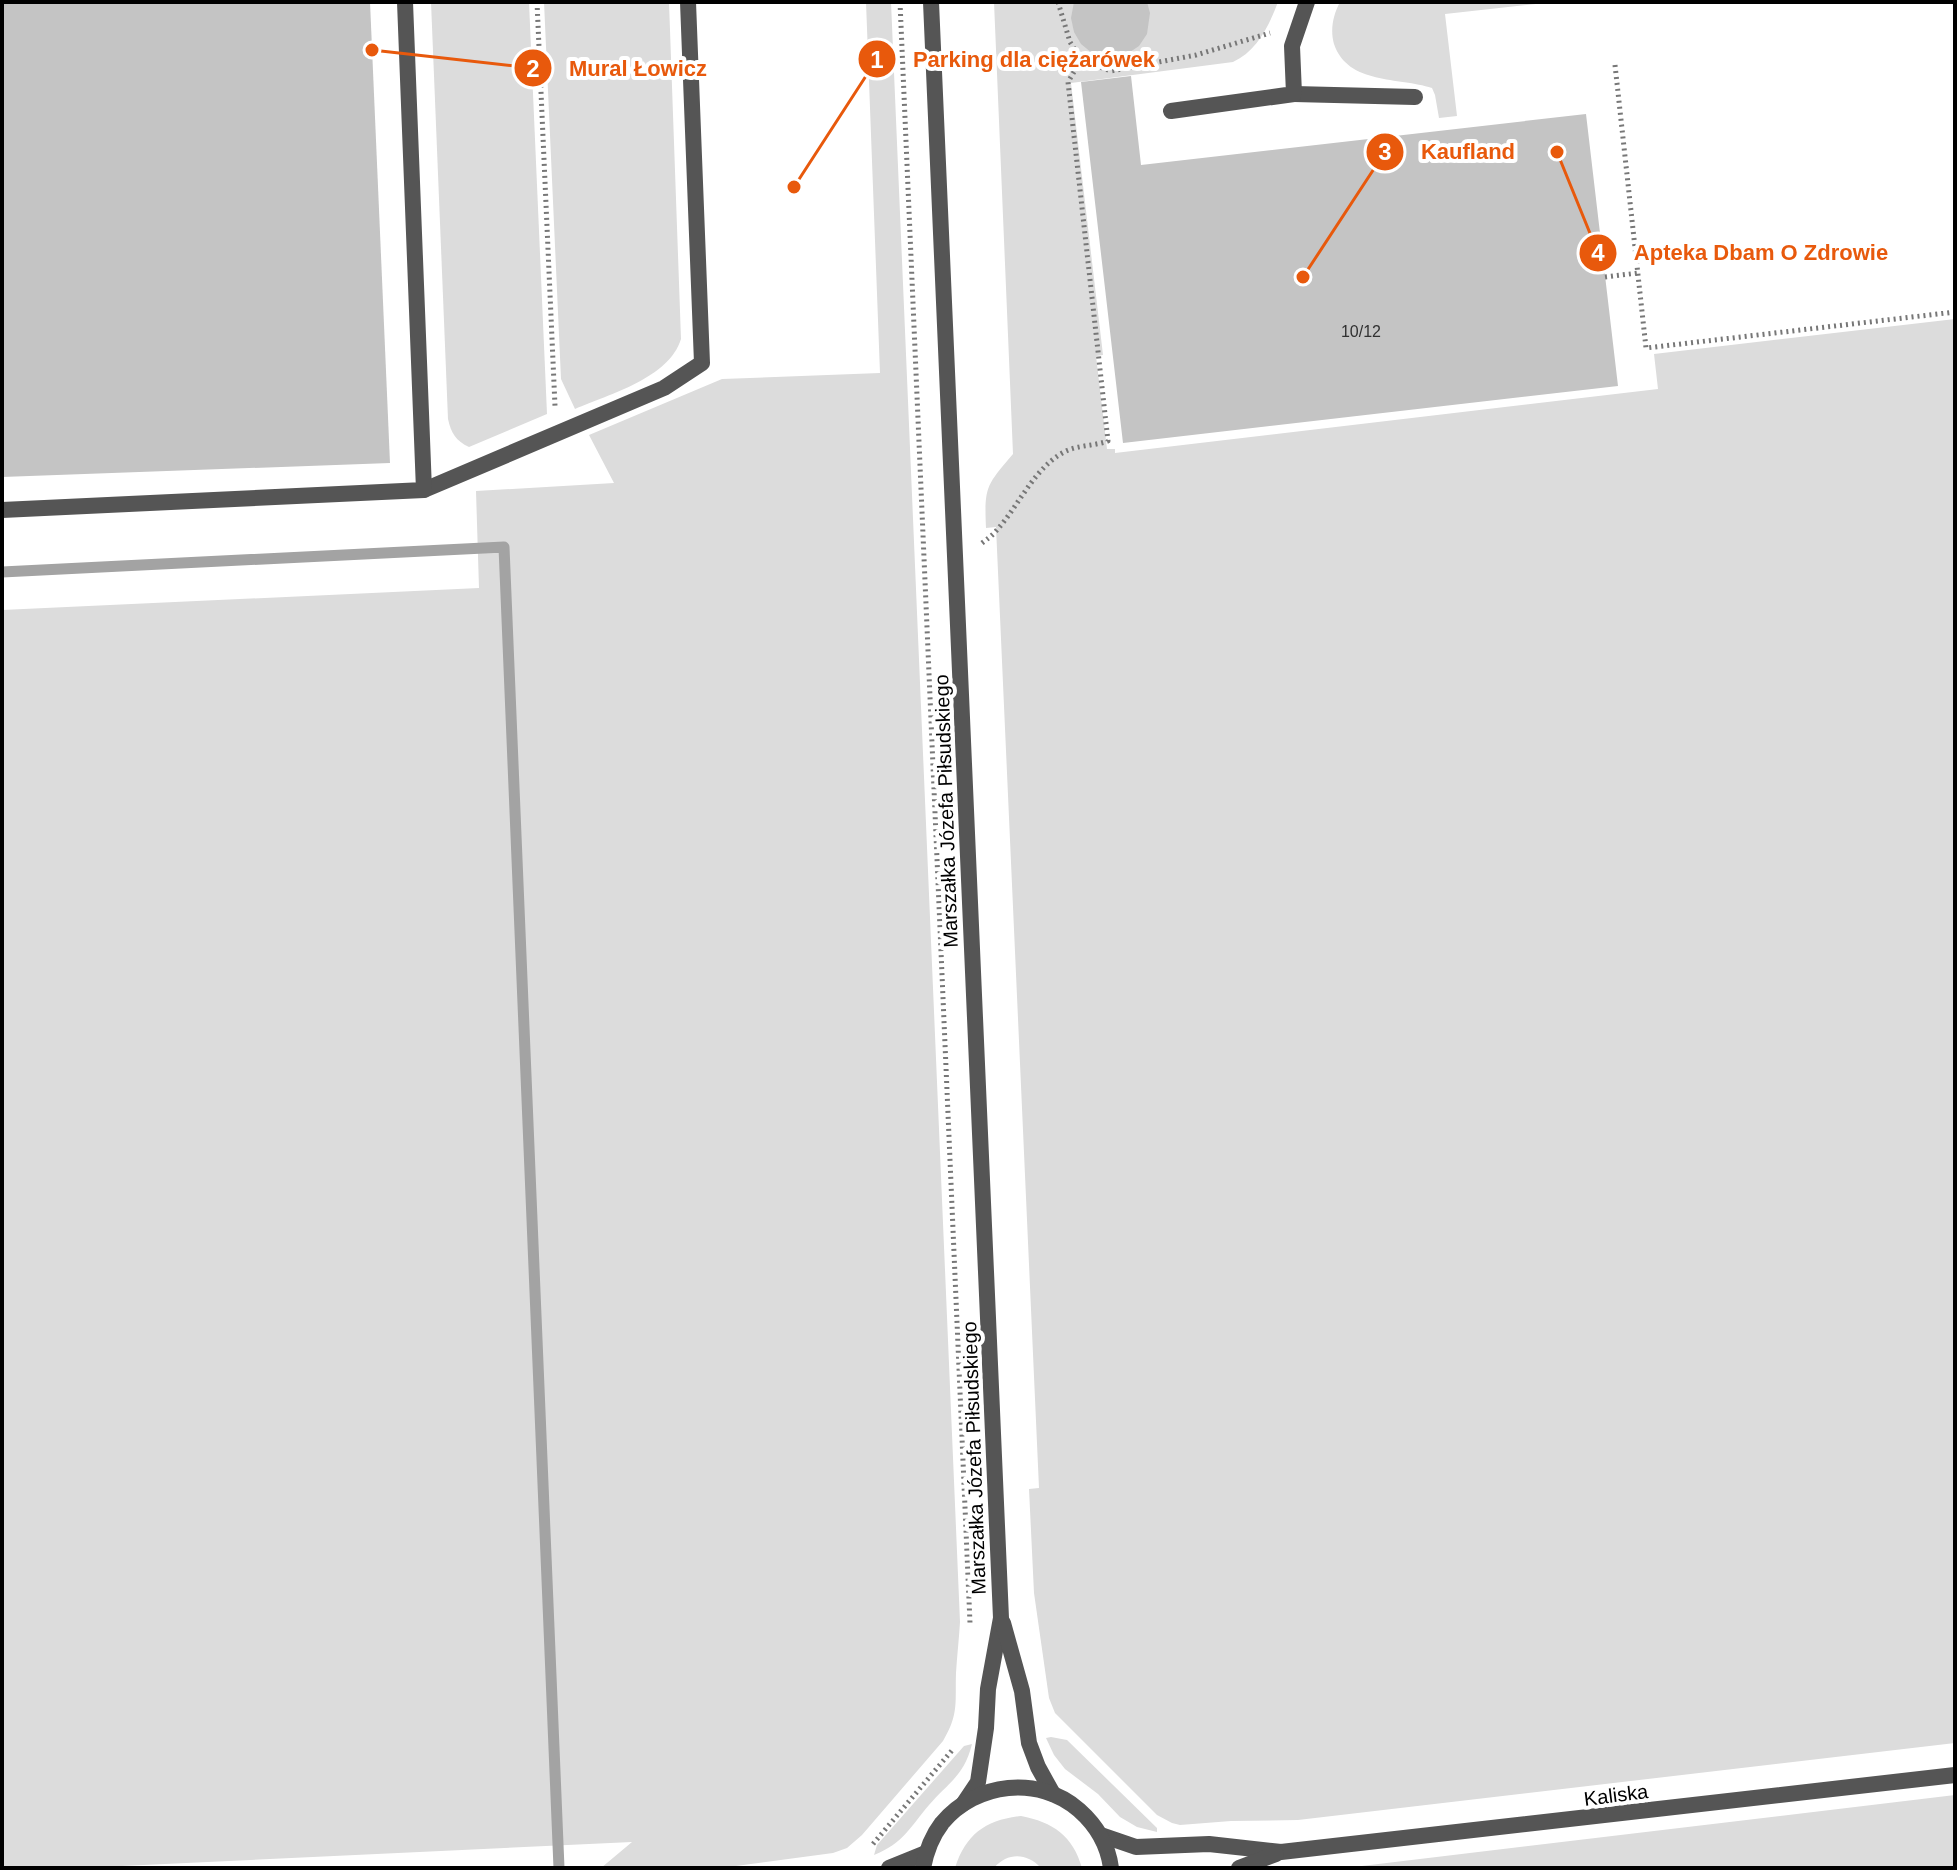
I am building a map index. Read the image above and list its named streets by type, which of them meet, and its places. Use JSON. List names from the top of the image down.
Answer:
{
  "streets": {
    "street": ["Marszałka Józefa Piłsudskiego", "Kaliska"]
  },
  "places": [
    "Mural Łowicz",
    "Apteka Dbam O Zdrowie",
    "Parking dla ciężarówek",
    "Kaufland"
  ],
  "house_numbers": ["10/12"]
}
